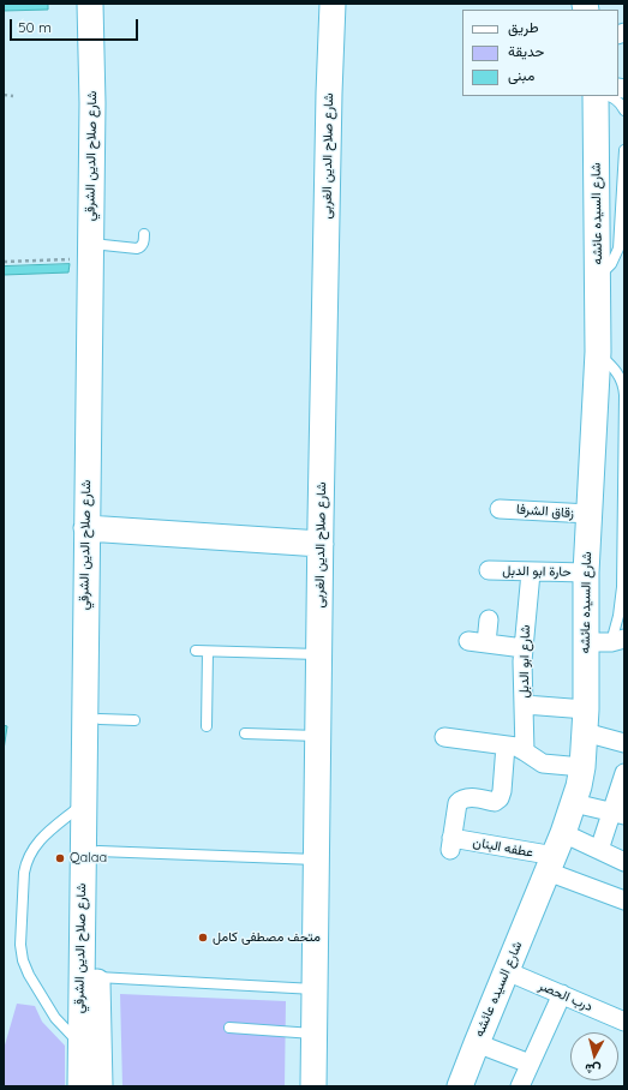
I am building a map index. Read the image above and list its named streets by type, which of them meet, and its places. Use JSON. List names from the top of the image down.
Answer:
{
  "streets": {
    "main road": ["شارع صلاح الدين الشرقي", "شارع صلاح الدين الغربى", "شارع السيده عائشه"],
    "street": [
      "زقاق الشرفا",
      "حارة ابو الدبل",
      "شارع ابو الدبل",
      "عطفه البنان",
      "درب الحصر"
    ]
  },
  "crossings": [
    ["شارع السيده عائشه", "زقاق الشرفا"],
    ["شارع السيده عائشه", "حارة ابو الدبل"],
    ["شارع السيده عائشه", "عطفه البنان"],
    ["شارع السيده عائشه", "درب الحصر"],
    ["حارة ابو الدبل", "شارع ابو الدبل"]
  ],
  "places": ["Qalaa", "متحف مصطفى كامل"],
  "legend": ["طريق", "حديقة", "مبنى"],
  "scale_bar": "50 m",
  "north": "bottom"
}
